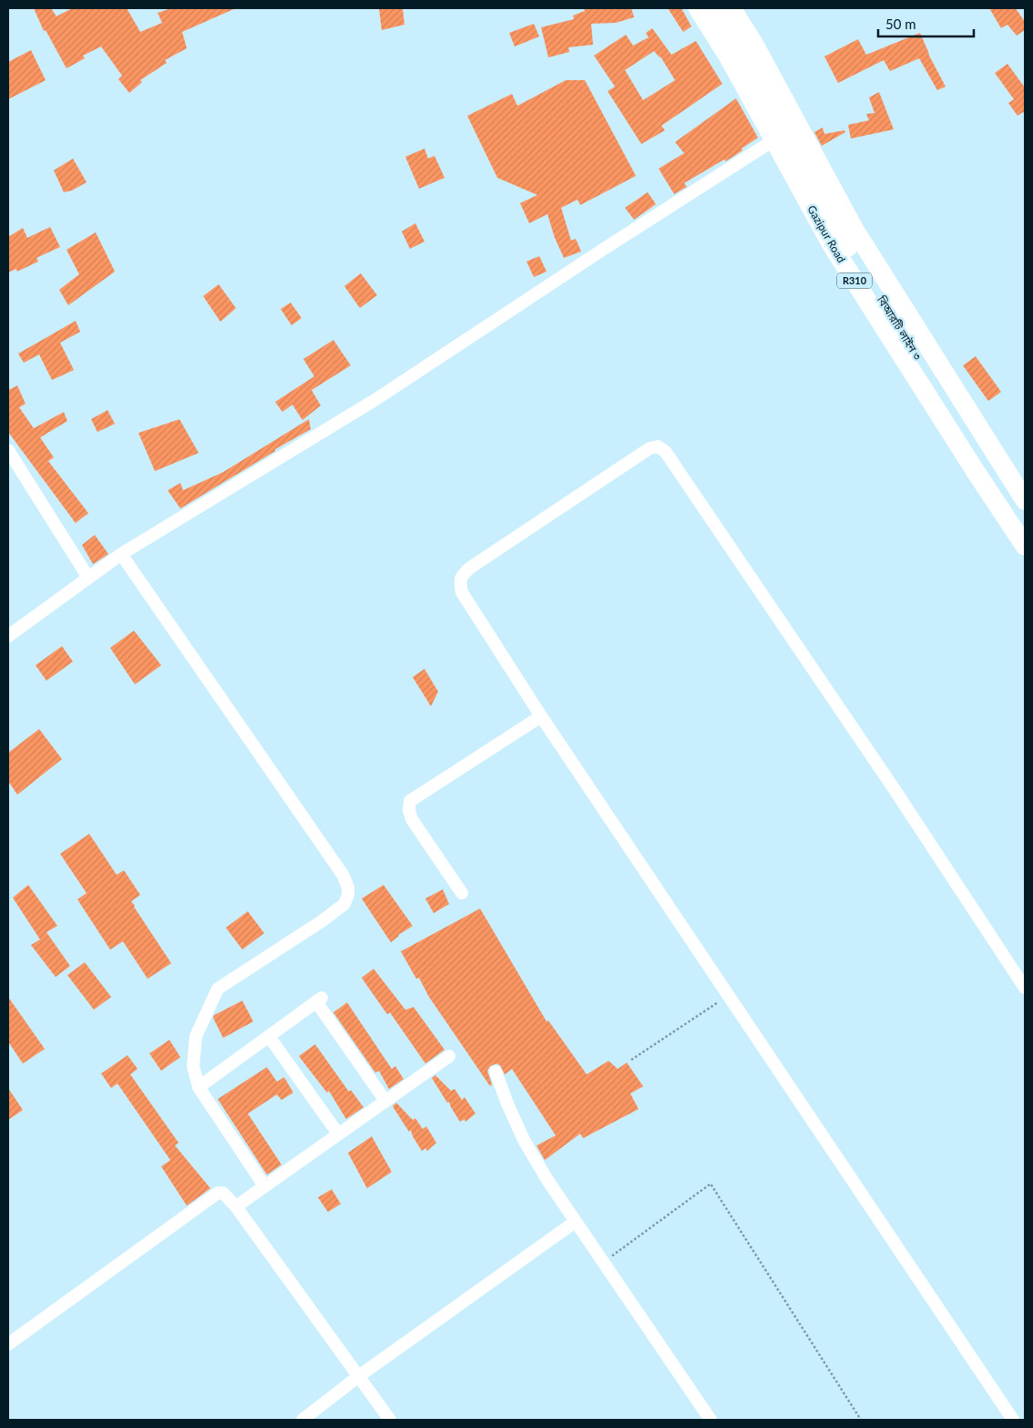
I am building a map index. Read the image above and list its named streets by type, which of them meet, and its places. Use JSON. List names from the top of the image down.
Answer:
{
  "streets": {
    "main road": ["Gazipur Road", "R310", "বিআরটি লাইন ৩"]
  },
  "scale_bar": "50 m"
}
